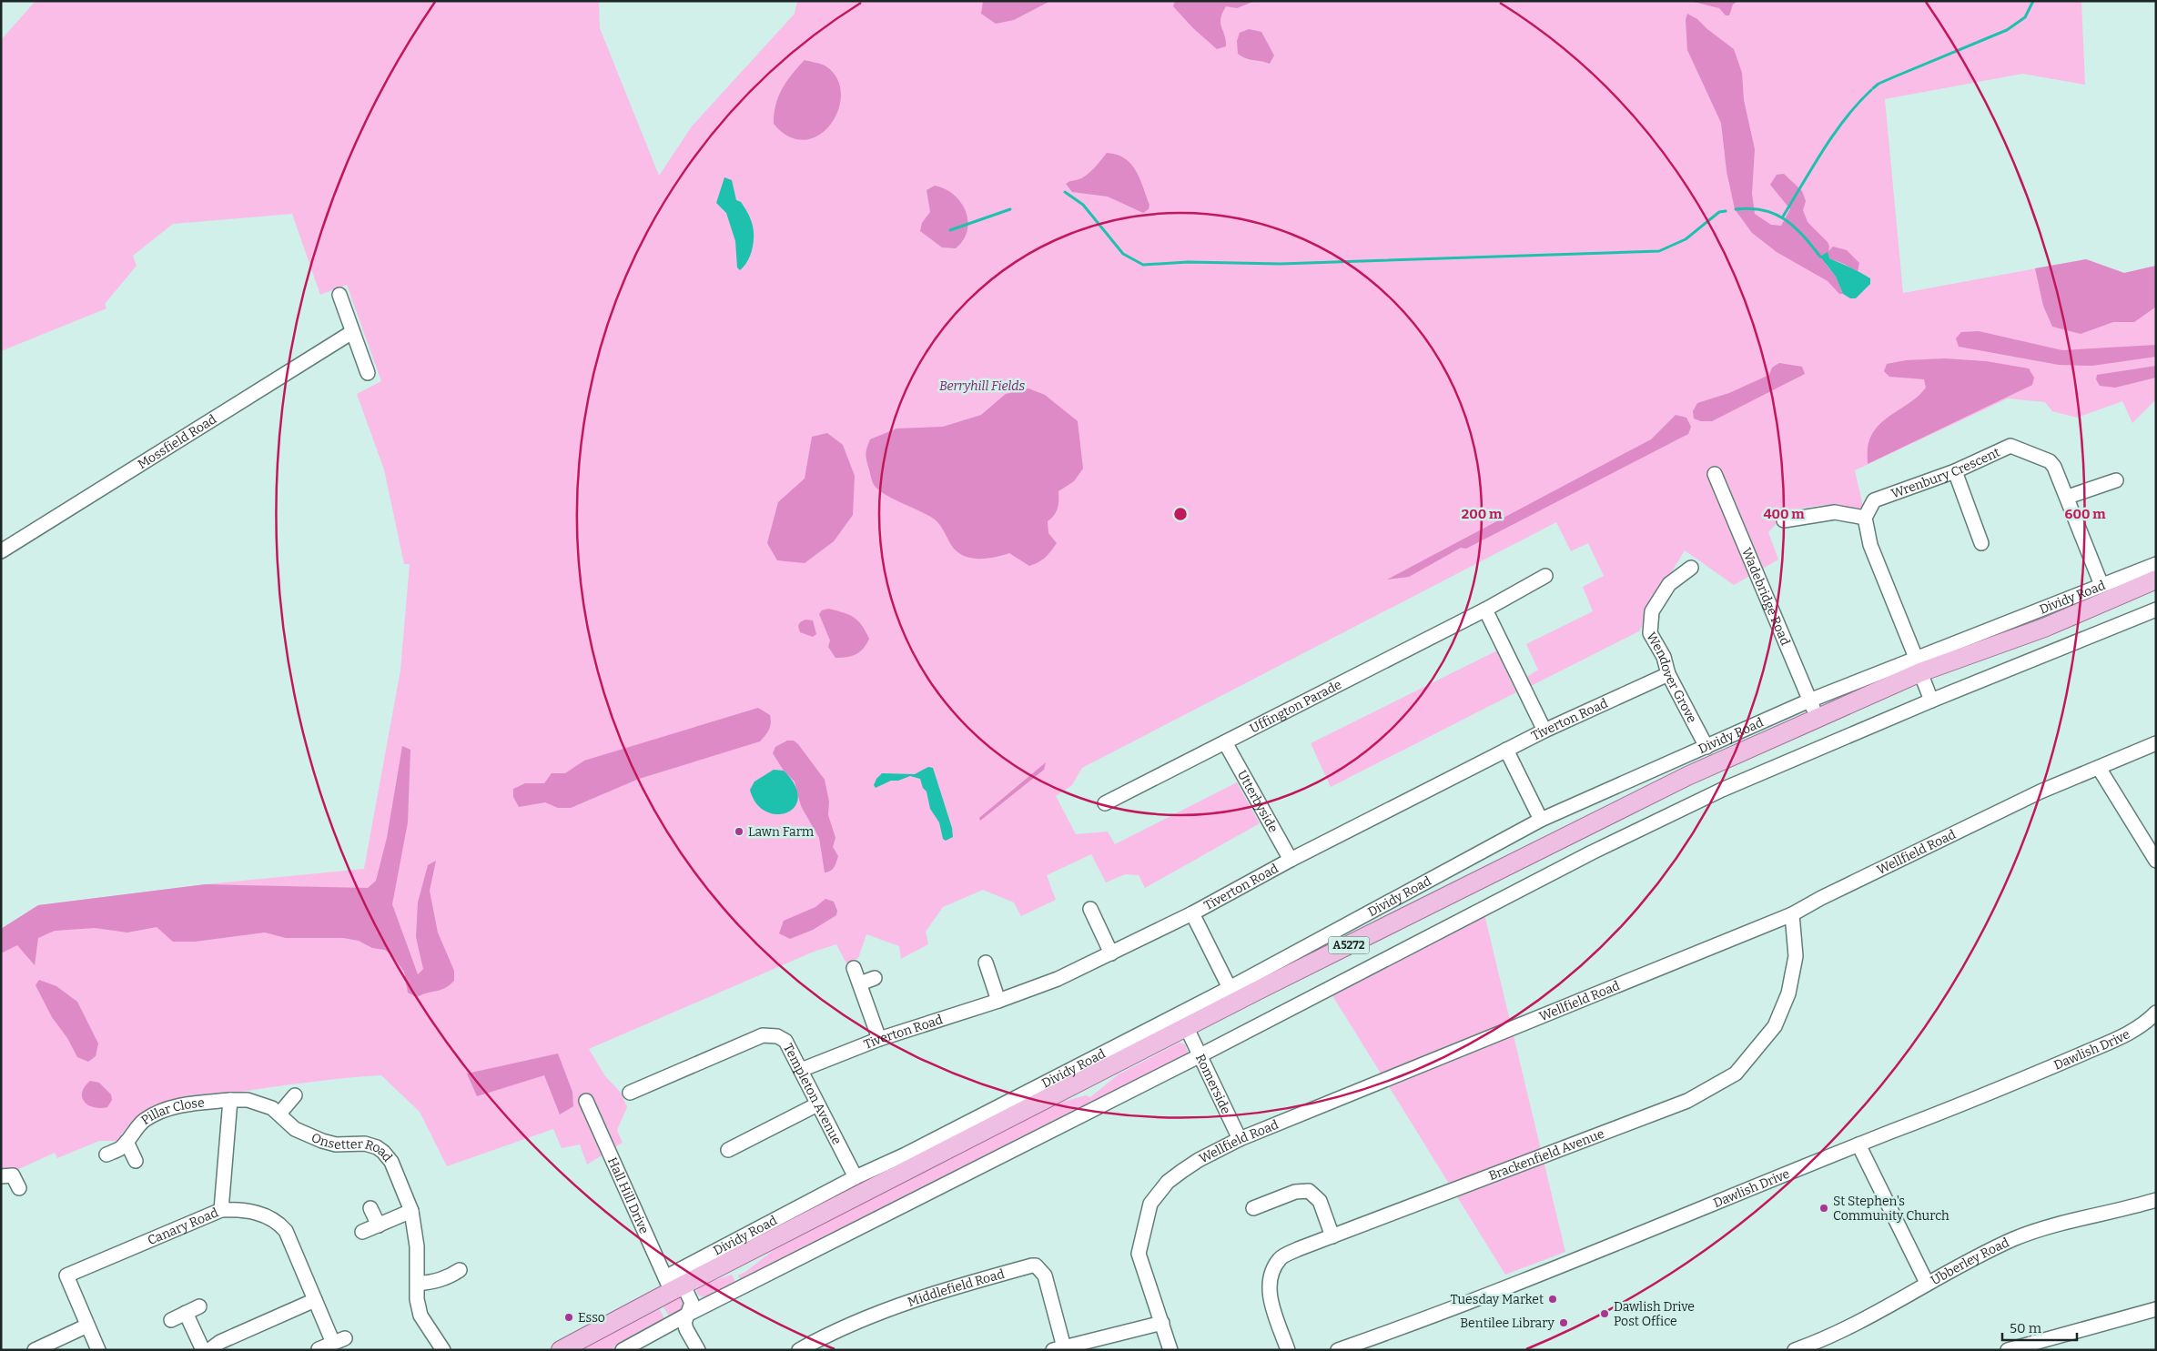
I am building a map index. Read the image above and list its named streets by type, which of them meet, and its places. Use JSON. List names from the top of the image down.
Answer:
{
  "streets": {
    "main road": ["Dividy Road", "A5272"],
    "street": [
      "Mossfield Road",
      "Wrenbury Crescent",
      "Wadebridge Road",
      "Wendover Grove",
      "Uffington Parade",
      "Tiverton Road",
      "Utterbyside",
      "Wellfield Road",
      "Dawlish Drive",
      "Romerside",
      "Templeton Avenue",
      "Pillar Close",
      "Onsetter Road",
      "Brackenfield Avenue",
      "Hall Hill Drive",
      "Canary Road",
      "Ubberley Road",
      "Middlefield Road"
    ]
  },
  "crossings": [
    ["Wrenbury Crescent", "Dividy Road"],
    ["Wadebridge Road", "Dividy Road"],
    ["Dividy Road", "Wendover Grove"],
    ["Dividy Road", "Romerside"],
    ["Dividy Road", "Templeton Avenue"],
    ["Dividy Road", "Hall Hill Drive"],
    ["Wendover Grove", "Tiverton Road"],
    ["Uffington Parade", "Utterbyside"],
    ["Tiverton Road", "Utterbyside"],
    ["Tiverton Road", "Templeton Avenue"],
    ["Wellfield Road", "Romerside"],
    ["Wellfield Road", "Brackenfield Avenue"],
    ["Pillar Close", "Onsetter Road"]
  ],
  "parks": ["Berryhill Fields"],
  "places": [
    "Lawn Farm",
    "St Stephen's Community Church",
    "Tuesday Market",
    "Dawlish Drive Post Office",
    "Esso",
    "Bentilee Library"
  ],
  "scale_bar": "50 m",
  "rings": ["200 m", "400 m", "600 m"]
}
